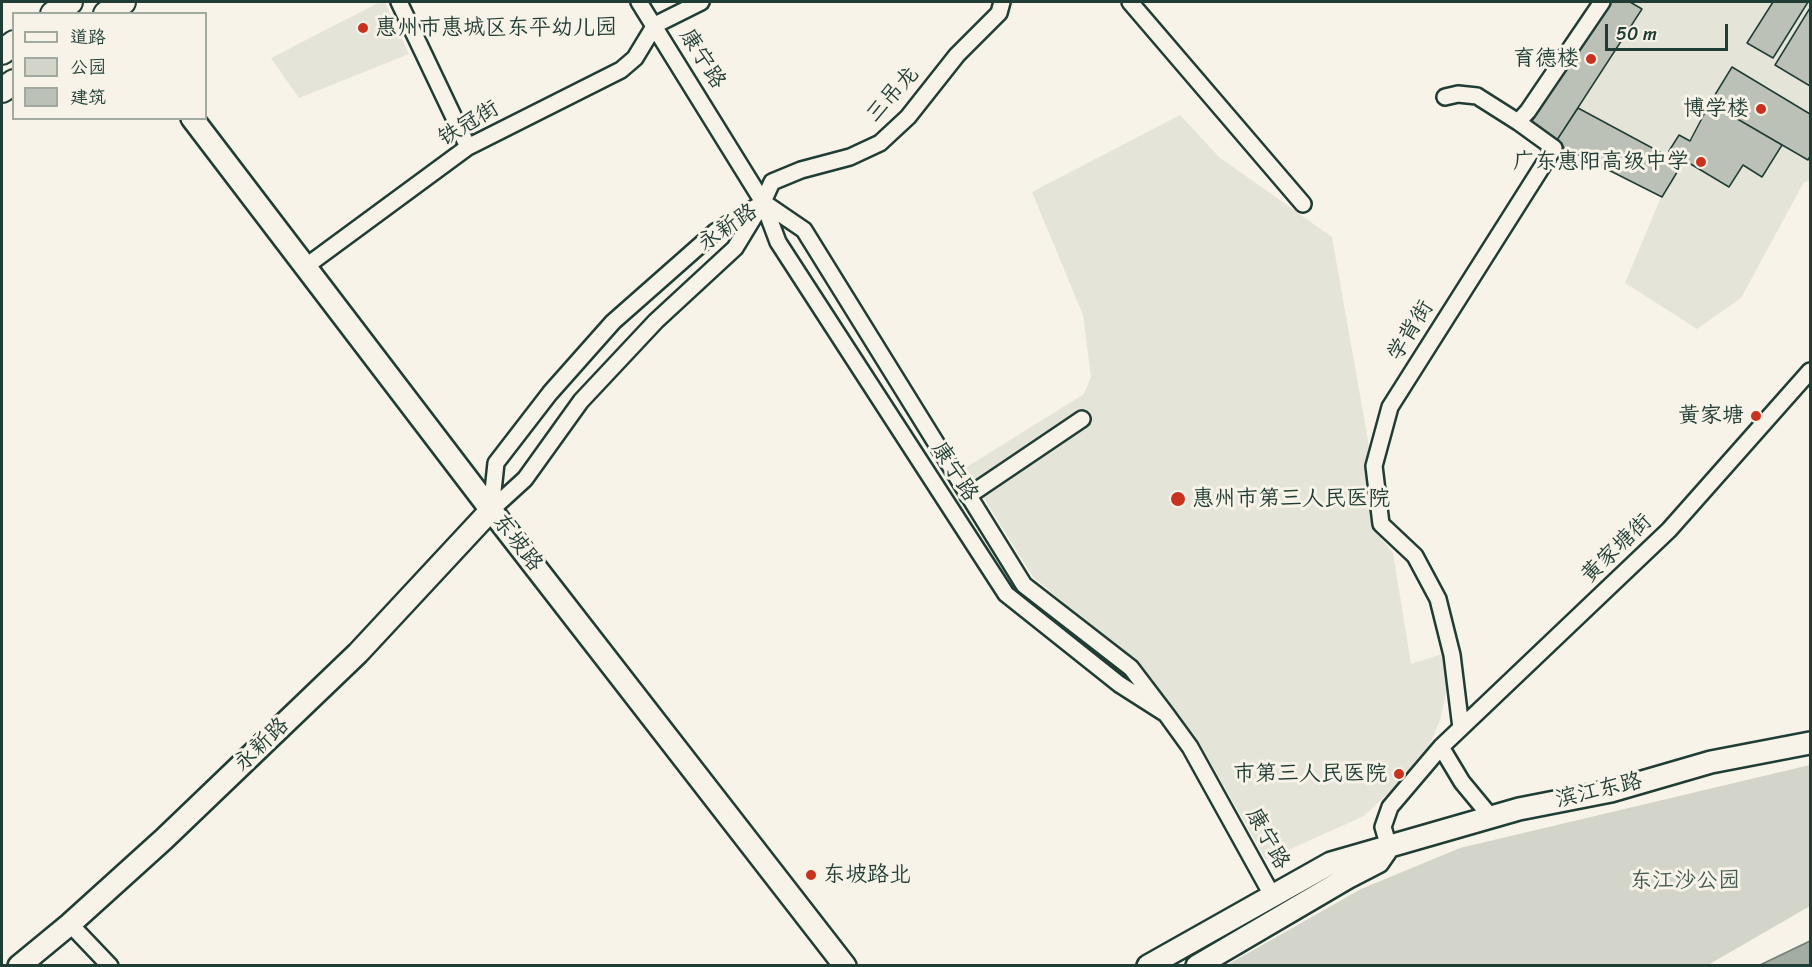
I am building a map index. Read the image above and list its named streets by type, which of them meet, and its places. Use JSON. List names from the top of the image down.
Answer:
{
  "streets": {
    "street": [
      "康宁路",
      "三吊龙",
      "铁冠街",
      "永新路",
      "学背街",
      "东坡路",
      "黄家塘街",
      "滨江东路"
    ]
  },
  "crossings": [
    ["康宁路", "三吊龙"],
    ["康宁路", "铁冠街"],
    ["康宁路", "永新路"],
    ["康宁路", "滨江东路"],
    ["三吊龙", "永新路"],
    ["铁冠街", "东坡路"],
    ["永新路", "东坡路"],
    ["学背街", "黄家塘街"],
    ["黄家塘街", "滨江东路"]
  ],
  "parks": ["东江沙公园"],
  "places": [
    "惠州市惠城区东平幼儿园",
    "育德楼",
    "博学楼",
    "广东惠阳高级中学",
    "黄家塘",
    "惠州市第三人民医院",
    "市第三人民医院",
    "东坡路北"
  ],
  "legend": ["道路", "公园", "建筑"],
  "scale_bar": "50 m"
}
